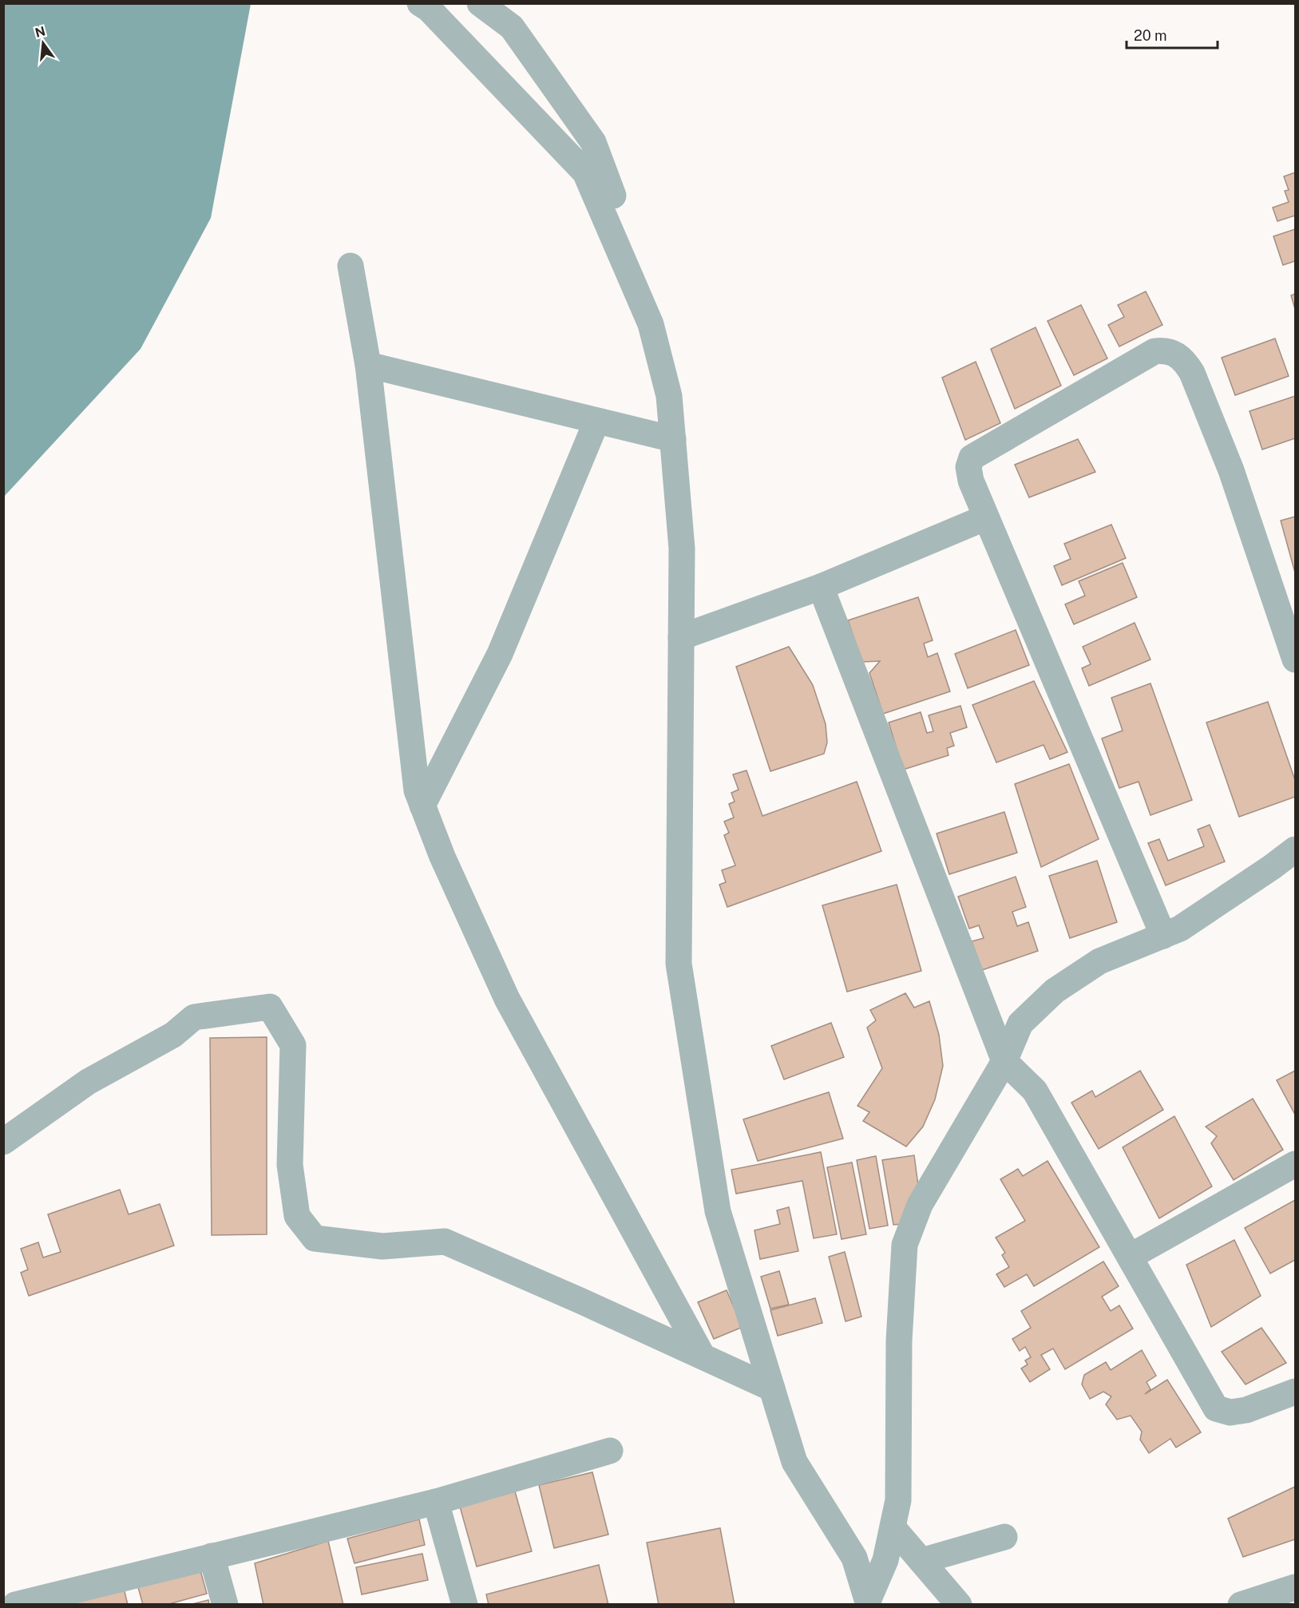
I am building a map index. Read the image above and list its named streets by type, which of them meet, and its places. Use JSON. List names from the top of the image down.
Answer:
{
  "scale_bar": "20 m",
  "north": "top"
}
